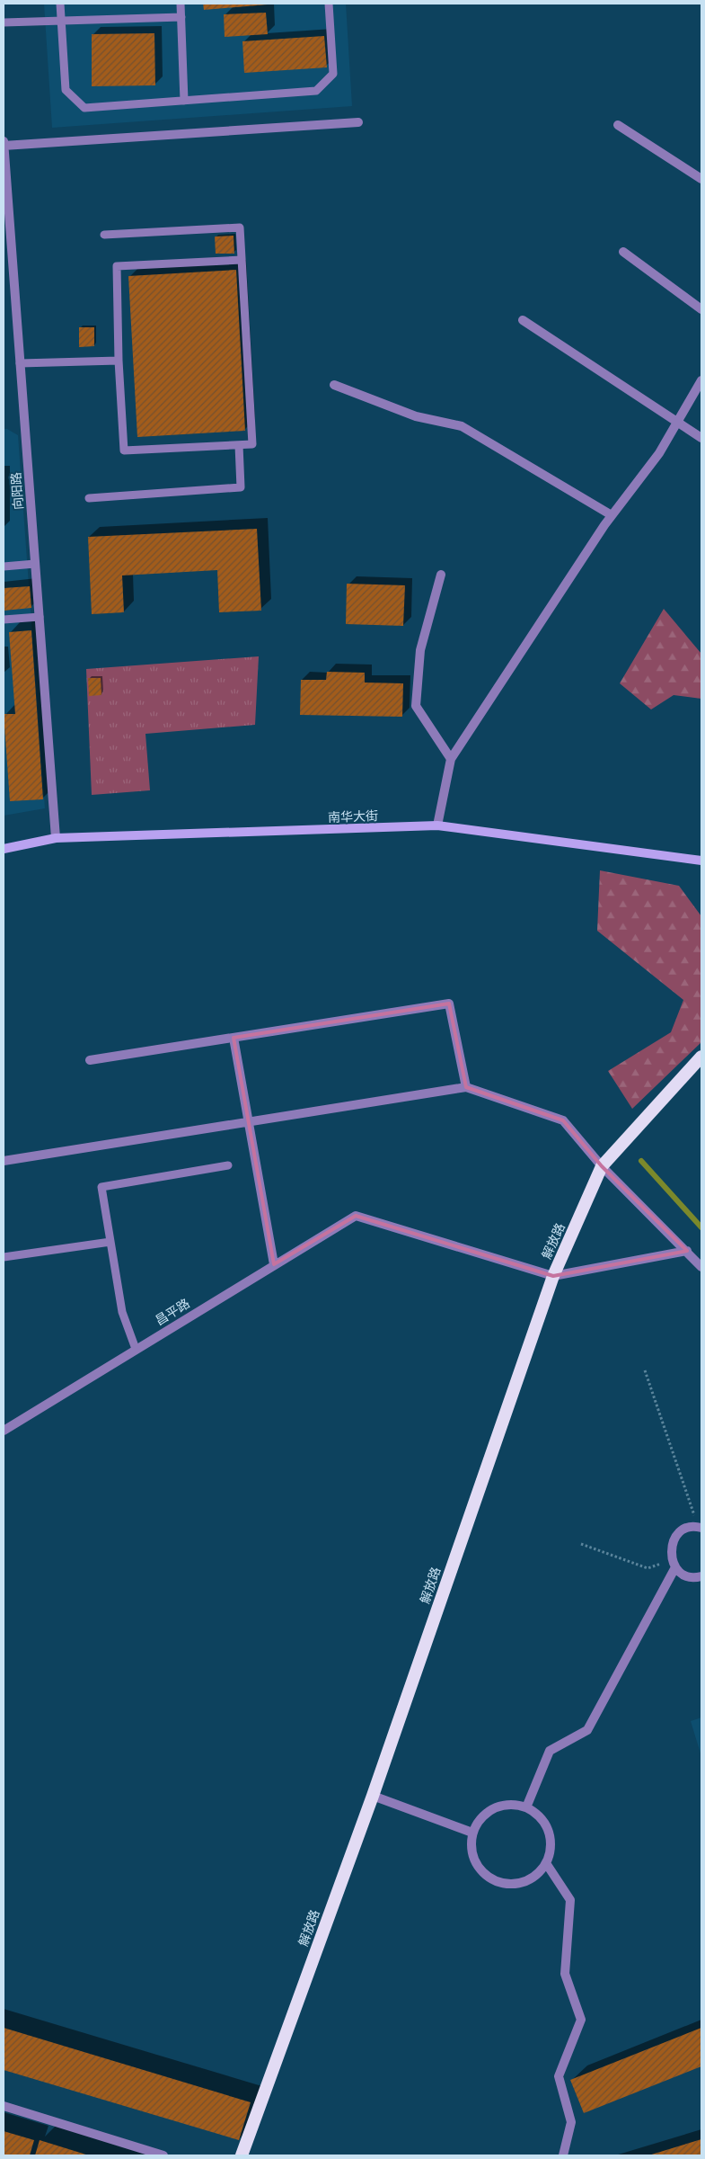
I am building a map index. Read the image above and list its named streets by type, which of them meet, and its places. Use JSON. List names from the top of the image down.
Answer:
{
  "streets": {
    "highway": ["解放路"],
    "main road": ["南华大街"],
    "street": ["向阳路", "昌平路"]
  },
  "crossings": [
    ["向阳路", "南华大街"],
    ["解放路", "昌平路"]
  ]
}
